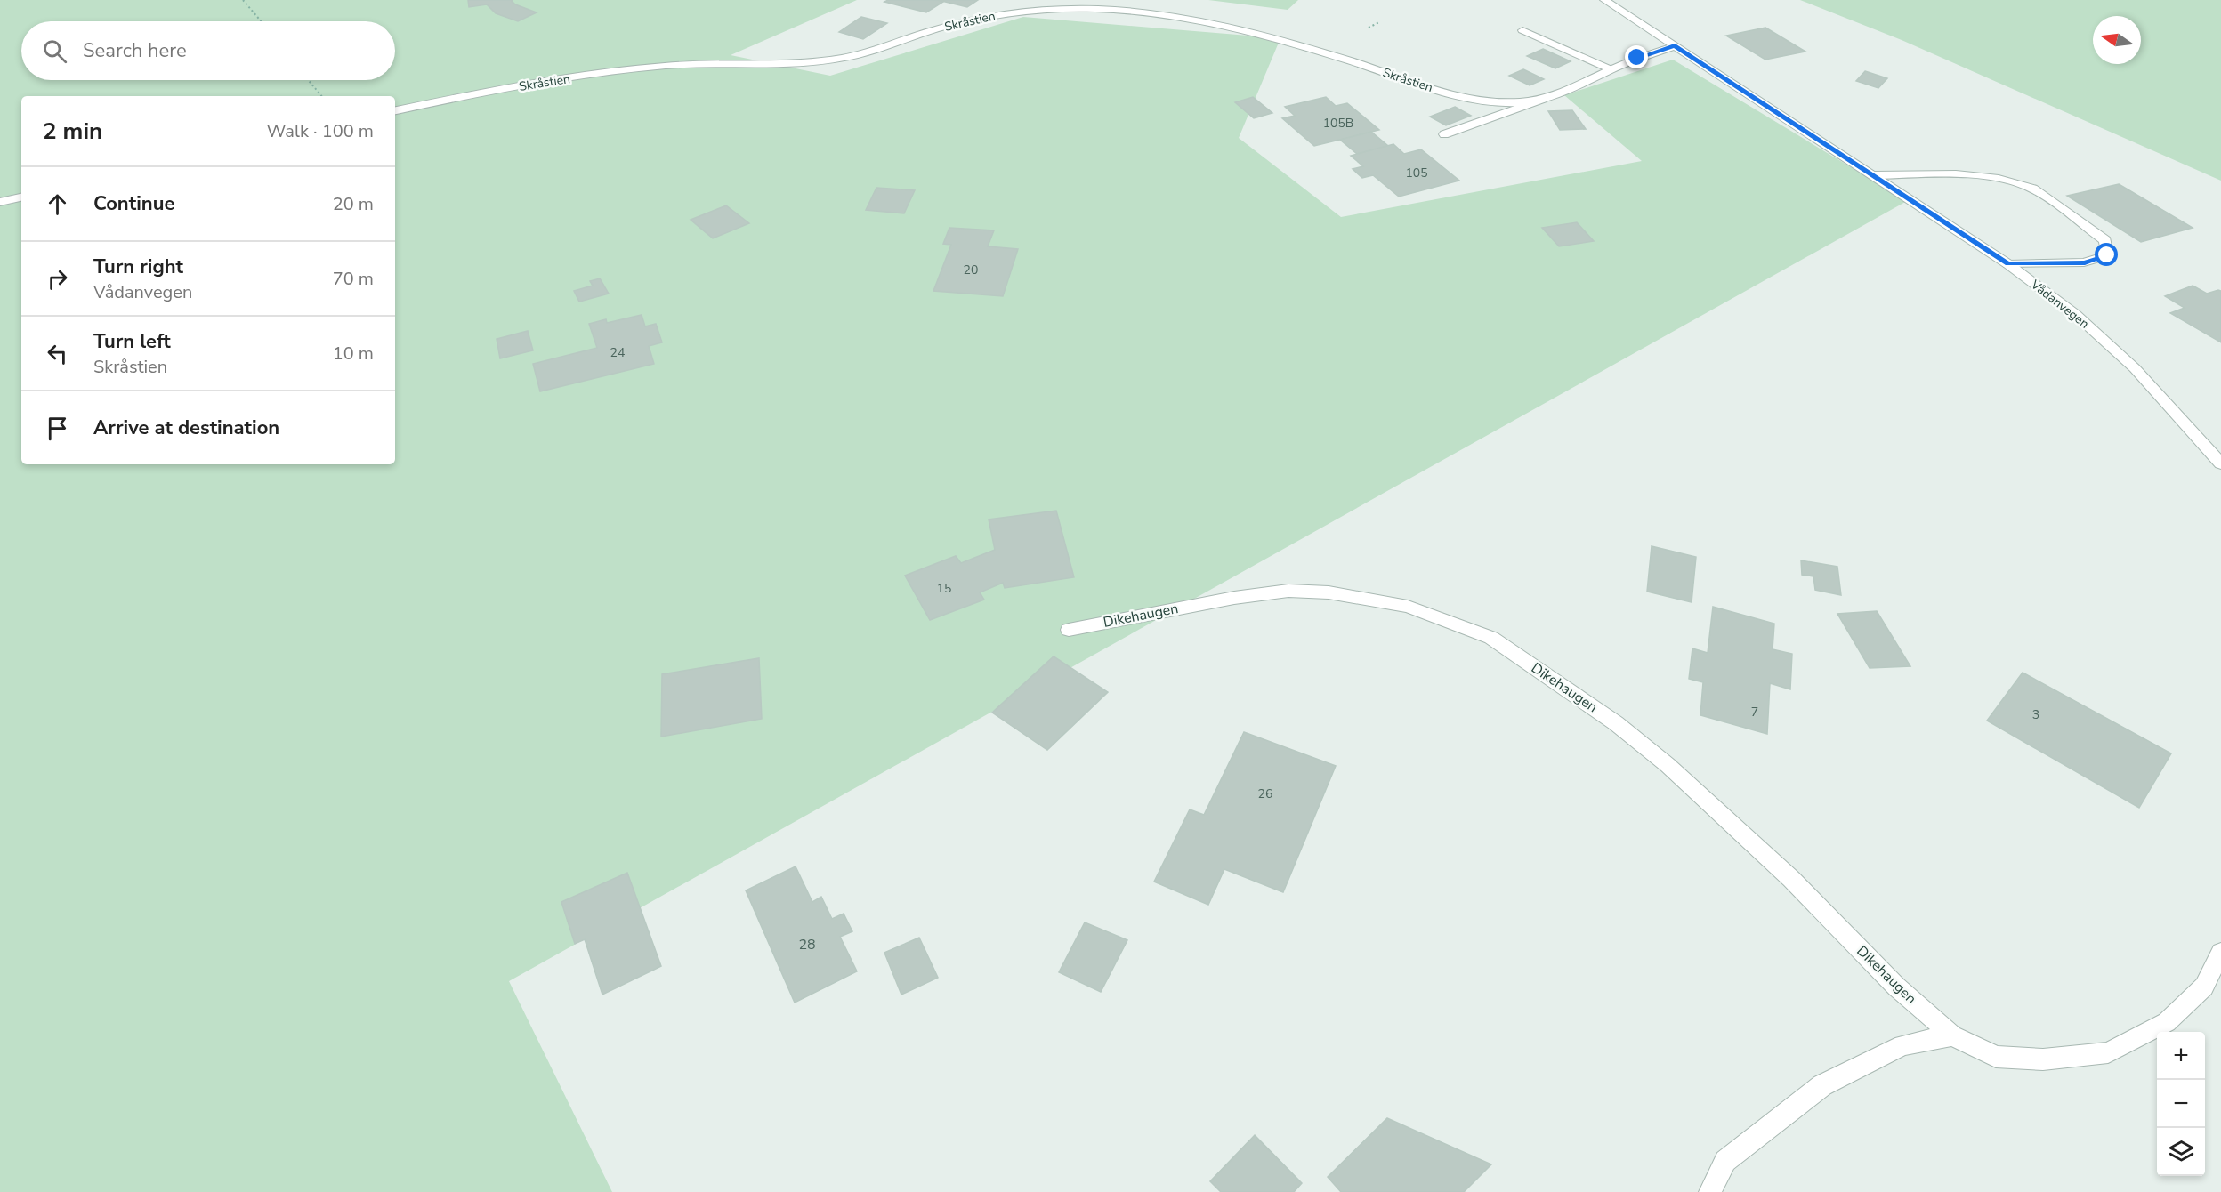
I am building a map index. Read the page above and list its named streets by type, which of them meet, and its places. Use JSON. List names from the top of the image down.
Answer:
{
  "streets": {
    "street": ["Skråstien", "Vådanvegen", "Dikehaugen"]
  },
  "crossings": [
    ["Skråstien", "Vådanvegen"]
  ],
  "house_numbers": [
    "105B",
    "105",
    "20",
    "24",
    "15",
    "7",
    "3",
    "26",
    "28"
  ],
  "north": "left",
  "page": {
    "search": "Search here",
    "heading": ["2 min", "Walk · 100 m"],
    "list": [
      ["Continue", "20 m"],
      ["Turn right", "Vådanvegen", "70 m"],
      ["Turn left", "Skråstien", "10 m"],
      "Arrive at destination"
    ],
    "map_buttons": ["+", "−"]
  }
}
